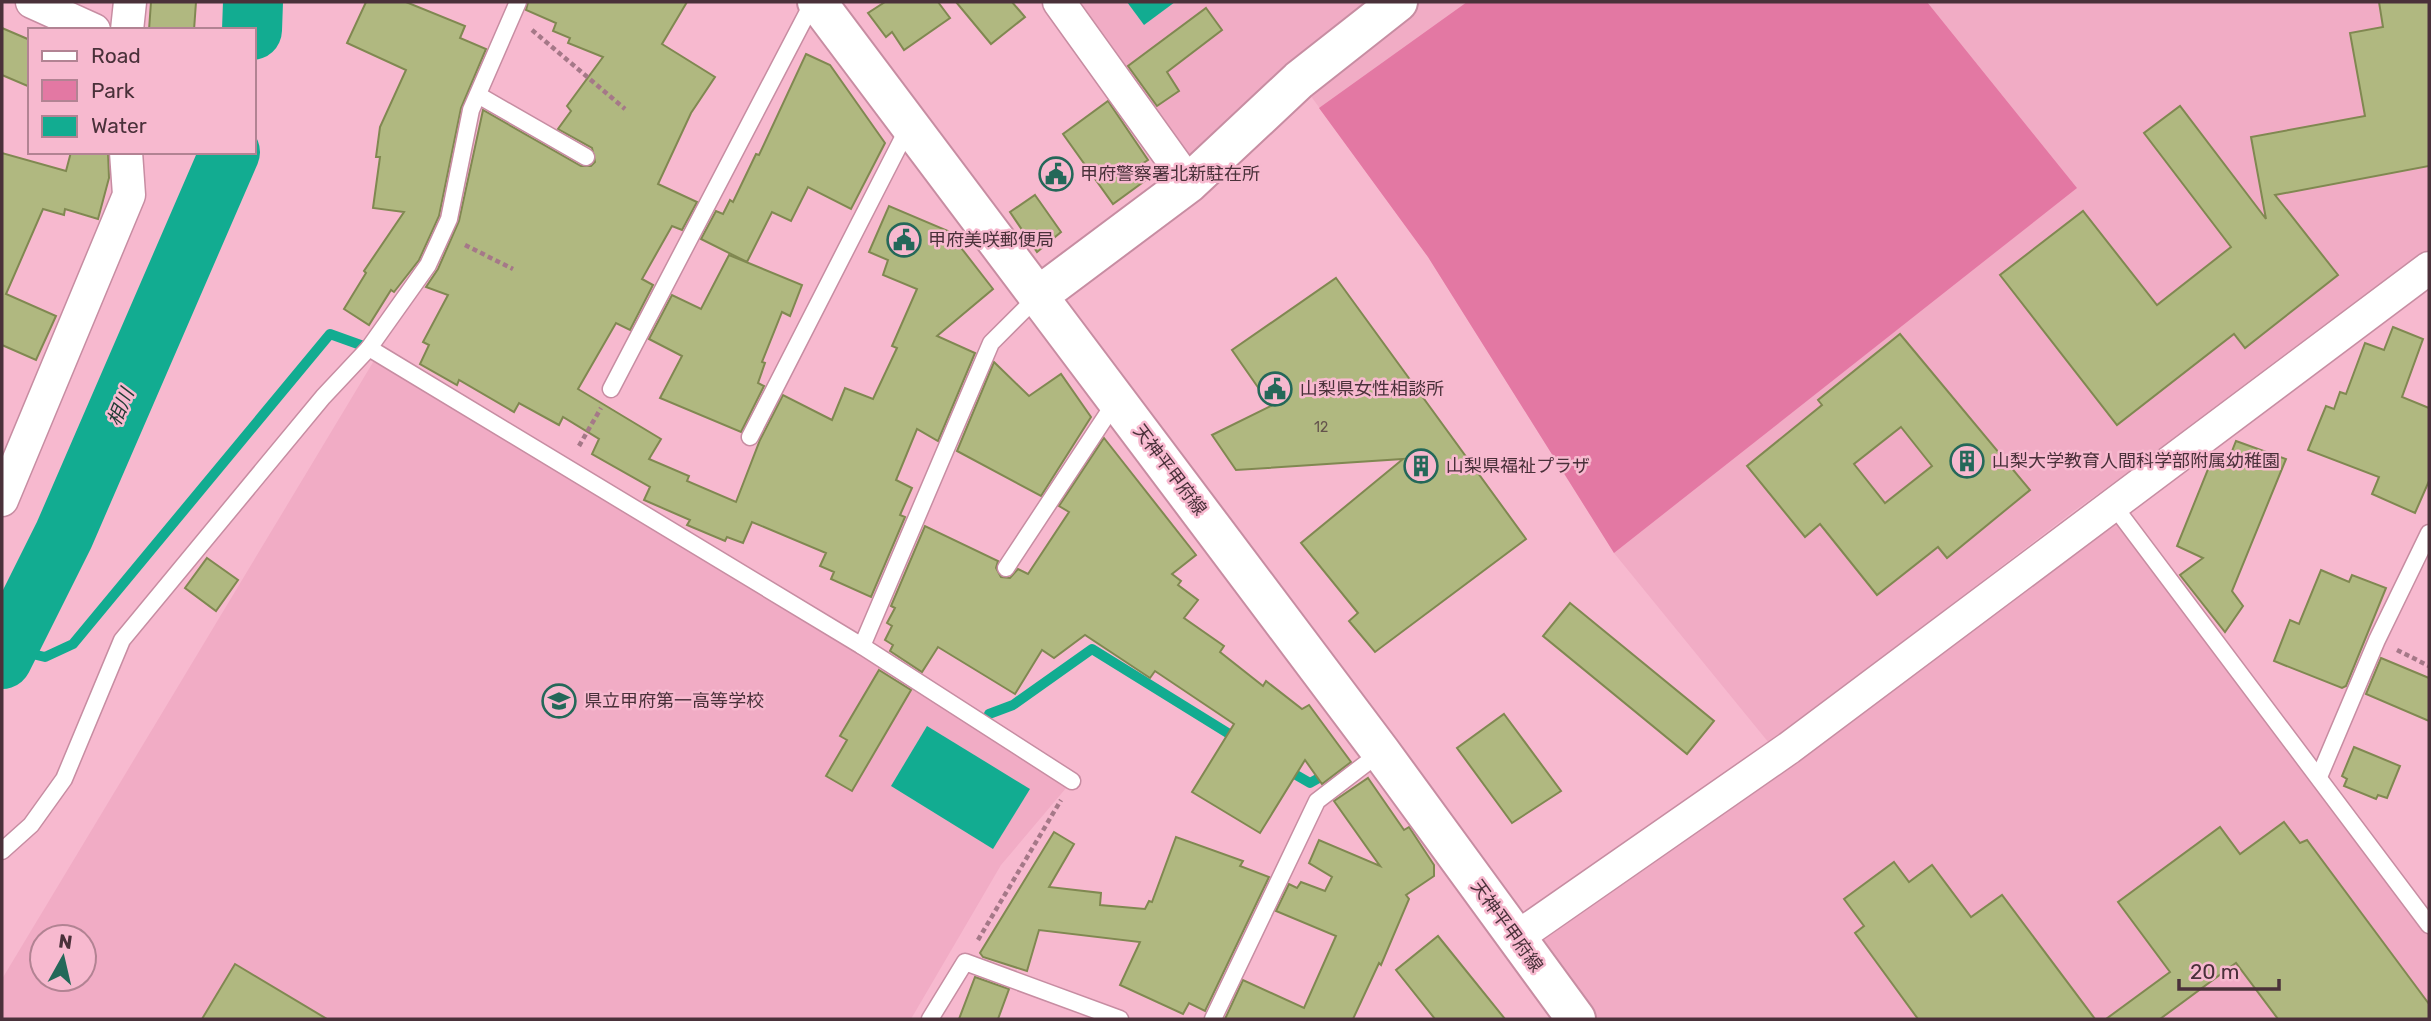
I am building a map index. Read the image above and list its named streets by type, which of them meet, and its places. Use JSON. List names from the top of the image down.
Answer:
{
  "streets": {
    "main road": ["天神平甲府線"]
  },
  "water": ["相川"],
  "places": {
    "public building": ["甲府警察署北新駐在所", "甲府美咲郵便局", "山梨県女性相談所"],
    "building": ["山梨大学教育人間科学部附属幼稚園", "山梨県福祉プラザ"],
    "school or university": ["県立甲府第一高等学校"]
  },
  "house_numbers": ["12"],
  "legend": ["Road", "Park", "Water"],
  "scale_bar": "20 m",
  "north": "top"
}
